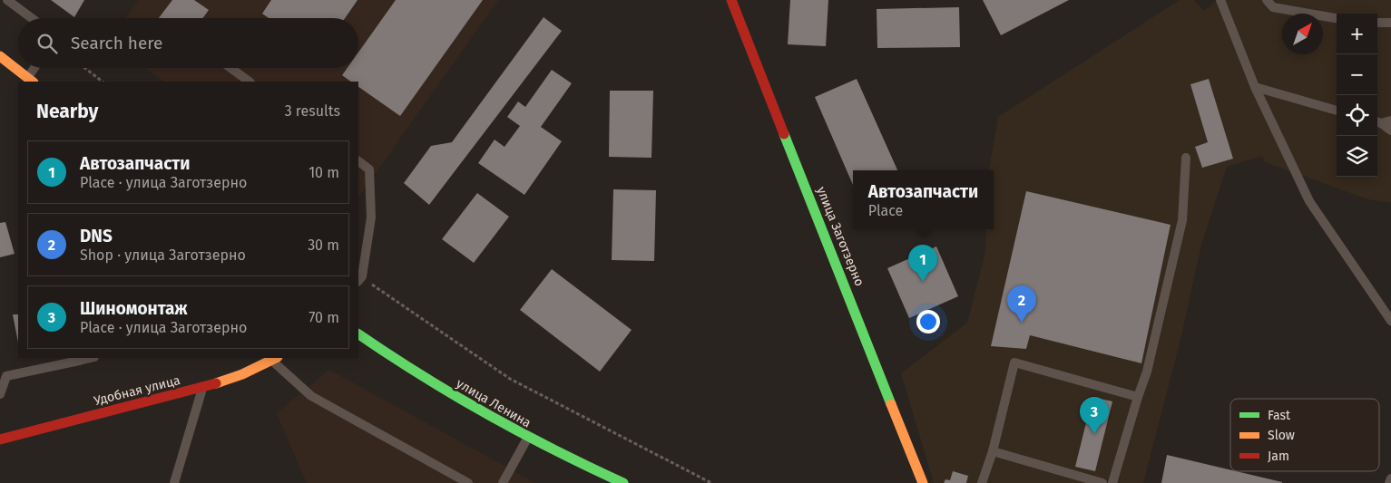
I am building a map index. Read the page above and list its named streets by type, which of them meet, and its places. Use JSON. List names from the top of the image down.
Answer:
{
  "streets": {
    "main road": ["улица Заготзерно", "Удобная улица", "улица Ленина"]
  },
  "legend": ["Fast", "Slow", "Jam"],
  "north": "top right",
  "page": {
    "map_buttons": ["+", "−"],
    "search": "Search here",
    "heading": ["Nearby", "3 results"],
    "list": [
      {
        "mark": "1",
        "name": "Автозапчасти",
        "note": "Place · улица Заготзерно",
        "value": "10 m"
      },
      {
        "mark": "2",
        "name": "DNS",
        "note": "Shop · улица Заготзерно",
        "value": "30 m"
      },
      {
        "mark": "3",
        "name": "Шиномонтаж",
        "note": "Place · улица Заготзерно",
        "value": "70 m"
      }
    ],
    "popup": ["Автозапчасти", "Place"],
    "pins": ["1", "2", "3"]
  }
}
